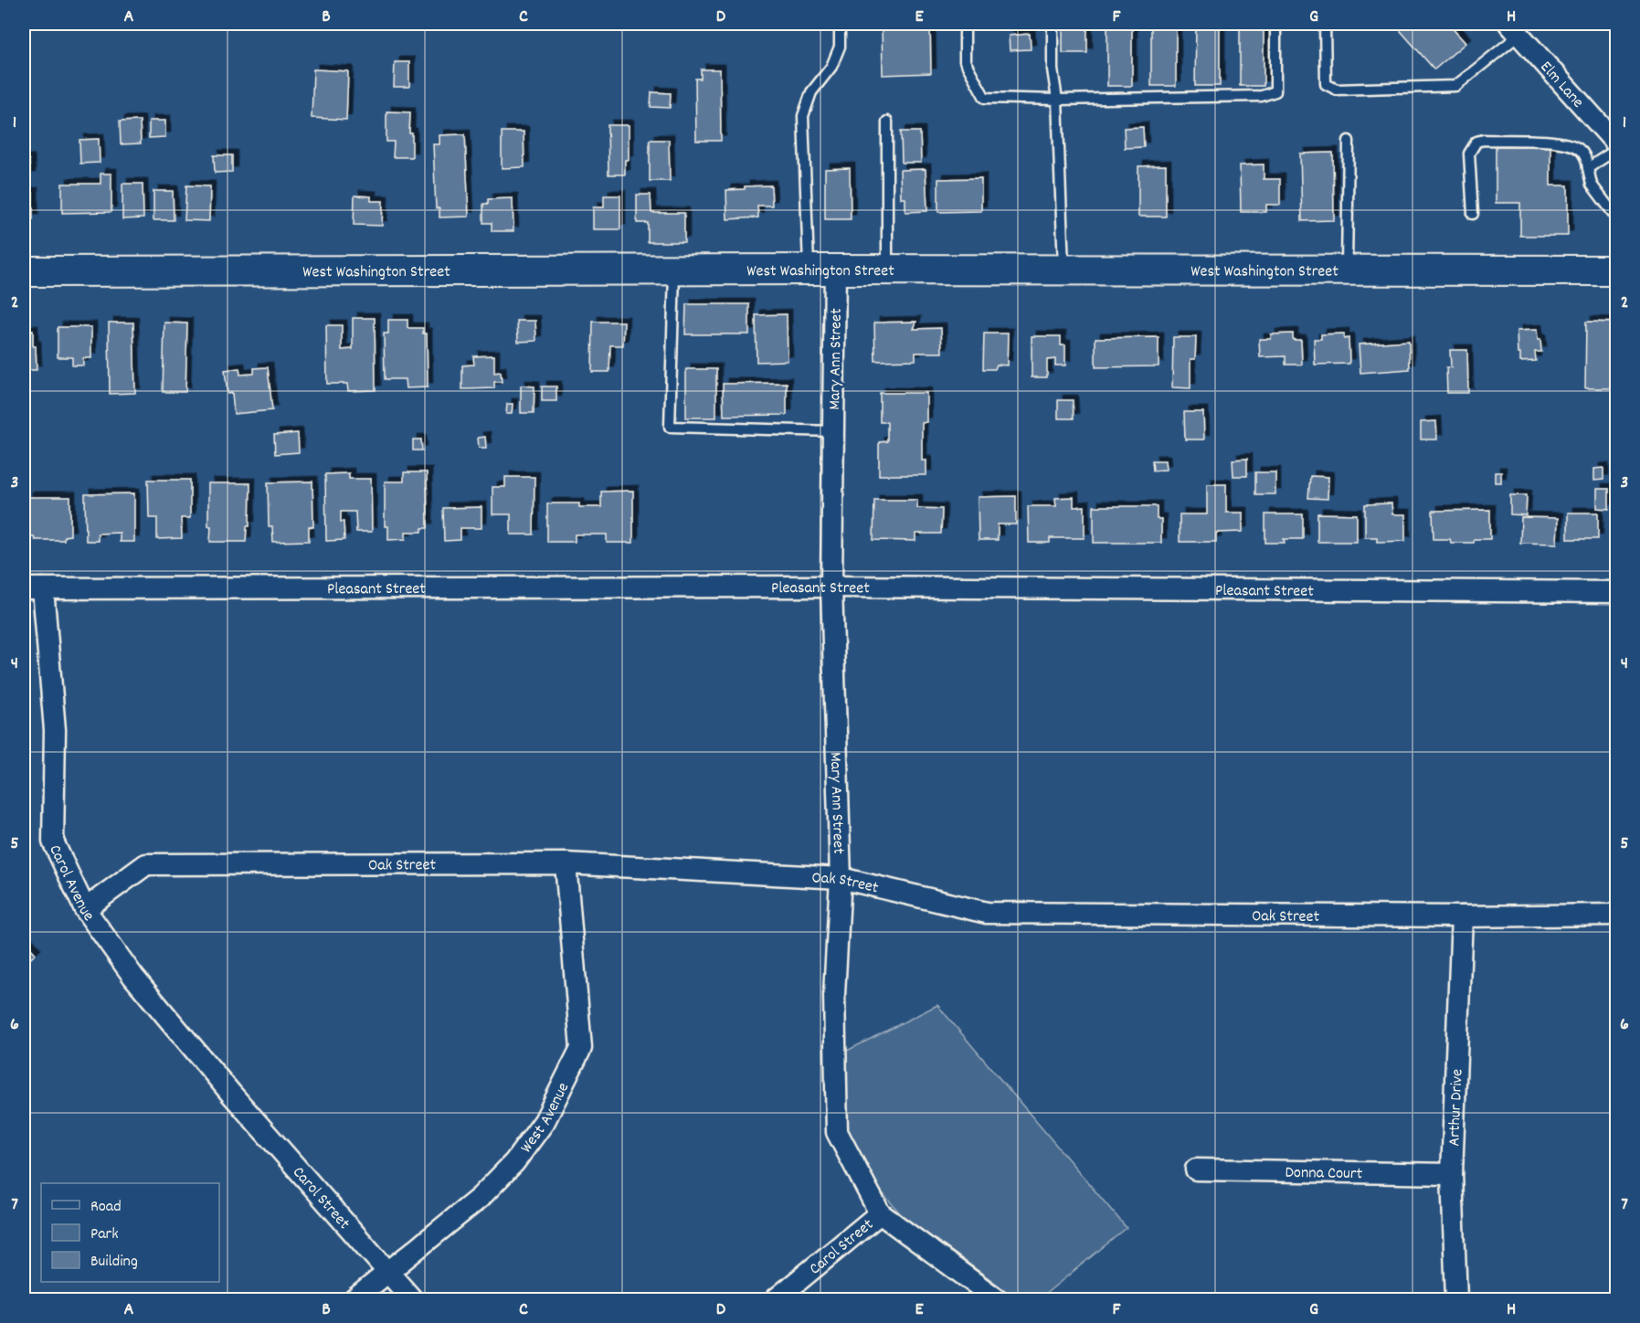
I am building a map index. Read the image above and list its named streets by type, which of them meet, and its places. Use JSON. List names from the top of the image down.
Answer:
{
  "streets": {
    "main road": ["West Washington Street"],
    "street": [
      "Elm Lane",
      "Mary Ann Street",
      "Pleasant Street",
      "Oak Street",
      "Carol Avenue",
      "Arthur Drive",
      "West Avenue",
      "Donna Court",
      "Carol Street"
    ]
  },
  "crossings": [
    ["West Washington Street", "Mary Ann Street"],
    ["Mary Ann Street", "Pleasant Street"],
    ["Mary Ann Street", "Oak Street"],
    ["Mary Ann Street", "Carol Street"],
    ["Pleasant Street", "Carol Avenue"],
    ["Oak Street", "Carol Avenue"],
    ["Oak Street", "Arthur Drive"],
    ["Oak Street", "West Avenue"],
    ["Carol Avenue", "Carol Street"],
    ["Arthur Drive", "Donna Court"],
    ["West Avenue", "Carol Street"]
  ],
  "legend": ["Road", "Park", "Building"],
  "grid": {
    "columns": [
      "A",
      "B",
      "C",
      "D",
      "E",
      "F",
      "G",
      "H"
    ],
    "rows": [
      "1",
      "2",
      "3",
      "4",
      "5",
      "6",
      "7"
    ]
  }
}
